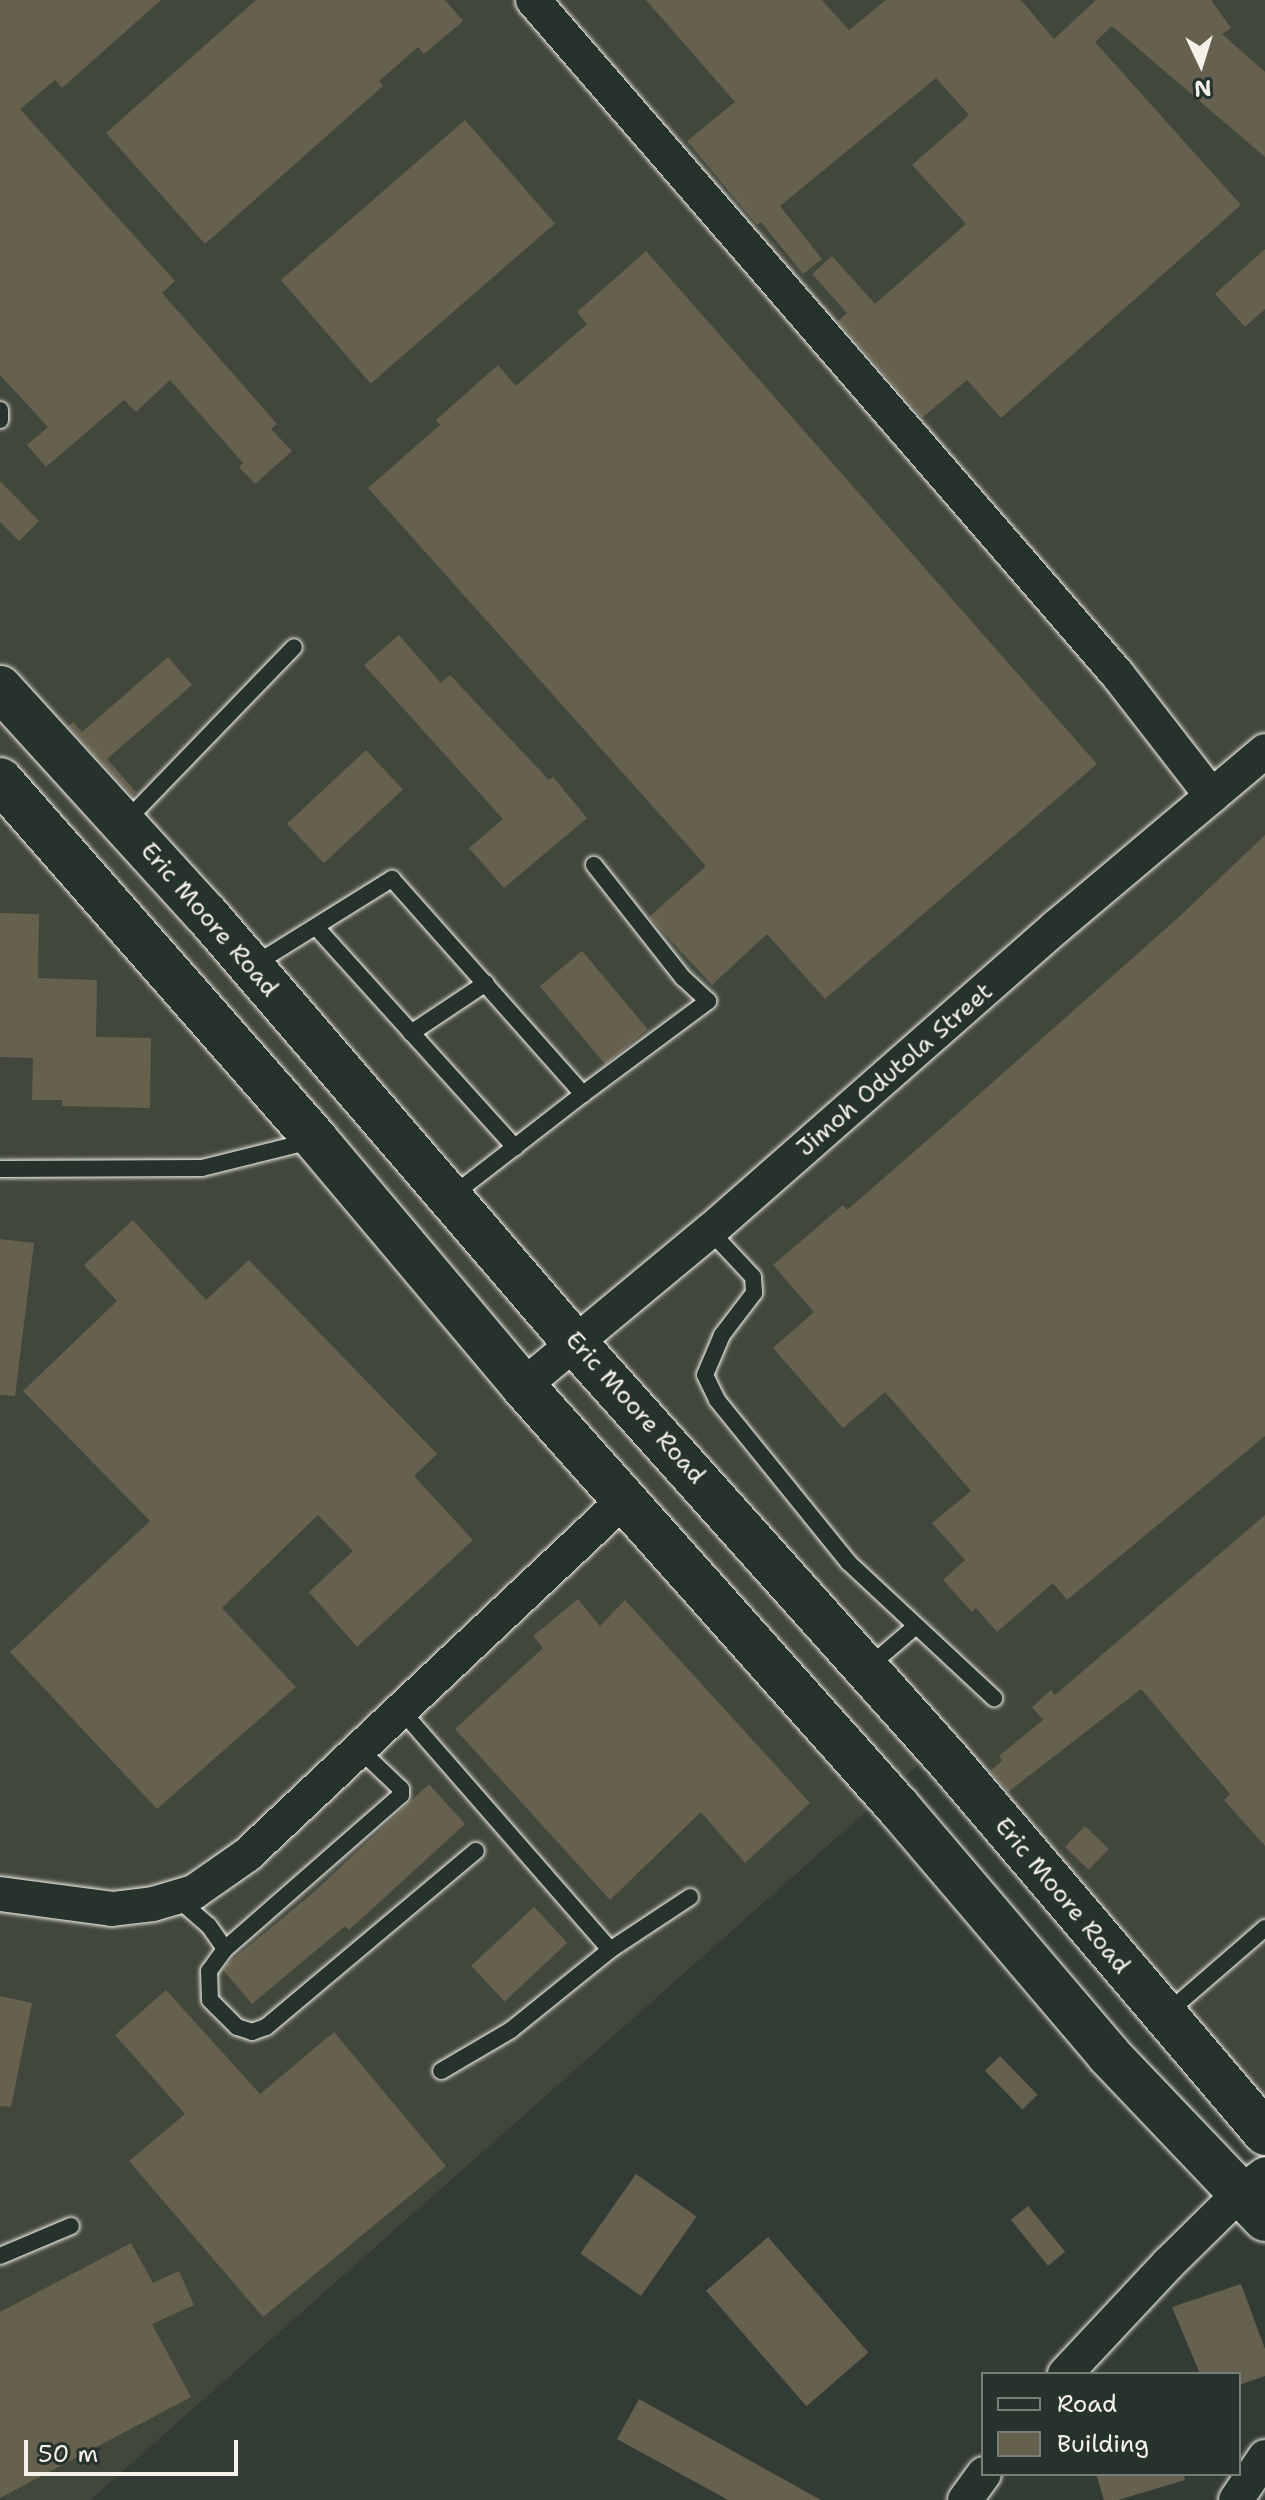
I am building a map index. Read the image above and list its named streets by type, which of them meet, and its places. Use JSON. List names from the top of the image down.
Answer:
{
  "streets": {
    "street": ["Eric Moore Road", "Jimoh Odutola Street"]
  },
  "crossings": [
    ["Eric Moore Road", "Jimoh Odutola Street"]
  ],
  "legend": ["Road", "Building"],
  "scale_bar": "50 m",
  "north": "bottom"
}
